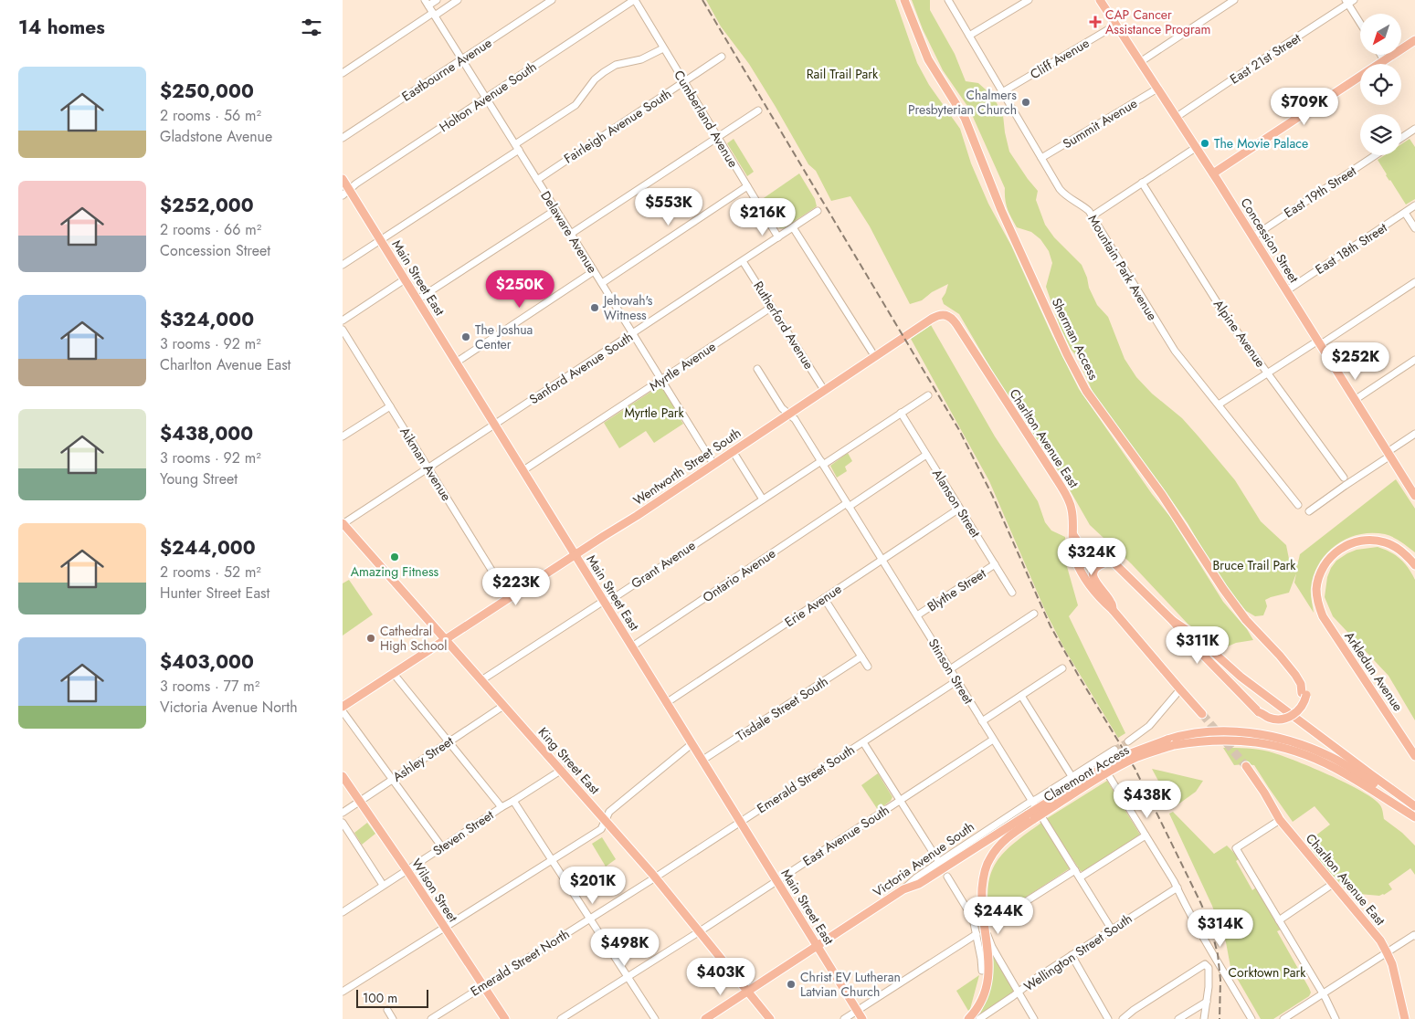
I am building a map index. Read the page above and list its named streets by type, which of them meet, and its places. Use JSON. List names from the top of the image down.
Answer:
{
  "streets": {
    "main road": [
      "Concession Street",
      "Main Street East",
      "Sherman Access",
      "Charlton Avenue East",
      "Wentworth Street South",
      "Arkledun Avenue",
      "King Street East",
      "Claremont Access",
      "Victoria Avenue South",
      "Wilson Street"
    ],
    "street": [
      "Cliff Avenue",
      "East 21st Street",
      "Eastbourne Avenue",
      "Holton Avenue South",
      "Cumberland Avenue",
      "Summit Avenue",
      "Fairleigh Avenue South",
      "East 19th Street",
      "Delaware Avenue",
      "East 18th Street",
      "Mountain Park Avenue",
      "Rutherford Avenue",
      "Alpine Avenue",
      "Myrtle Avenue",
      "Sanford Avenue South",
      "Aikman Avenue",
      "Alanson Street",
      "Grant Avenue",
      "Ontario Avenue",
      "Blythe Street",
      "Erie Avenue",
      "Stinson Street",
      "Tisdale Street South",
      "Ashley Street",
      "Emerald Street South",
      "Steven Street",
      "East Avenue South",
      "Wellington Street South",
      "Emerald Street North"
    ]
  },
  "crossings": [
    ["Cliff Avenue", "Concession Street"],
    ["Cliff Avenue", "Mountain Park Avenue"],
    ["East 21st Street", "Concession Street"],
    ["Eastbourne Avenue", "Delaware Avenue"],
    ["Holton Avenue South", "Cumberland Avenue"],
    ["Holton Avenue South", "Delaware Avenue"],
    ["Holton Avenue South", "Main Street East"],
    ["Cumberland Avenue", "Fairleigh Avenue South"],
    ["Cumberland Avenue", "Sanford Avenue South"],
    ["Summit Avenue", "Concession Street"],
    ["Summit Avenue", "Mountain Park Avenue"],
    ["Fairleigh Avenue South", "Delaware Avenue"],
    ["East 19th Street", "Concession Street"],
    ["Delaware Avenue", "Myrtle Avenue"],
    ["Delaware Avenue", "Sanford Avenue South"],
    ["Delaware Avenue", "Wentworth Street South"],
    ["Concession Street", "East 18th Street"],
    ["Main Street East", "Myrtle Avenue"],
    ["Main Street East", "Sanford Avenue South"],
    ["Main Street East", "Wentworth Street South"],
    ["Main Street East", "Grant Avenue"],
    ["Main Street East", "Ontario Avenue"],
    ["Main Street East", "Erie Avenue"],
    ["Main Street East", "Tisdale Street South"],
    ["Main Street East", "Emerald Street South"],
    ["Main Street East", "East Avenue South"],
    ["Main Street East", "Victoria Avenue South"],
    ["Rutherford Avenue", "Myrtle Avenue"],
    ["Rutherford Avenue", "Sanford Avenue South"],
    ["Rutherford Avenue", "Wentworth Street South"],
    ["Sherman Access", "Charlton Avenue East"],
    ["Sanford Avenue South", "Aikman Avenue"],
    ["Sanford Avenue South", "King Street East"],
    ["Charlton Avenue East", "Wentworth Street South"],
    ["Aikman Avenue", "Wentworth Street South"],
    ["Wentworth Street South", "Stinson Street"],
    ["Wentworth Street South", "King Street East"],
    ["Alanson Street", "Grant Avenue"],
    ["Alanson Street", "Ontario Avenue"],
    ["Alanson Street", "Blythe Street"],
    ["Alanson Street", "Erie Avenue"],
    ["Grant Avenue", "Stinson Street"],
    ["Grant Avenue", "King Street East"],
    ["Ontario Avenue", "Stinson Street"],
    ["Blythe Street", "Stinson Street"],
    ["Erie Avenue", "Stinson Street"],
    ["Stinson Street", "Emerald Street South"],
    ["Stinson Street", "East Avenue South"],
    ["Stinson Street", "Victoria Avenue South"],
    ["Stinson Street", "Wellington Street South"],
    ["Ashley Street", "King Street East"],
    ["Ashley Street", "Wilson Street"],
    ["King Street East", "Emerald Street South"],
    ["King Street East", "Steven Street"],
    ["King Street East", "East Avenue South"],
    ["King Street East", "Victoria Avenue South"],
    ["King Street East", "Emerald Street North"],
    ["Claremont Access", "Victoria Avenue South"],
    ["Emerald Street South", "Emerald Street North"],
    ["Steven Street", "Wilson Street"],
    ["Wilson Street", "Emerald Street North"]
  ],
  "parks": [
    "Rail Trail Park",
    "Myrtle Park",
    "Bruce Trail Park",
    "Corktown Park"
  ],
  "places": {
    "health": ["CAP Cancer Assistance Program"],
    "other": [
      "Chalmers Presbyterian Church",
      "The Movie Palace",
      "Jehovah's Witness",
      "The Joshua Center",
      "Amazing Fitness",
      "Cathedral High School",
      "Christ EV Lutheran Latvian Church"
    ]
  },
  "scale_bar": "100 m",
  "north": "bottom left",
  "page": {
    "heading": "14 homes",
    "list": [
      {
        "name": "$250,000",
        "note": "2 rooms · 56 m² · Gladstone Avenue"
      },
      {
        "name": "$252,000",
        "note": "2 rooms · 66 m² · Concession Street"
      },
      {
        "name": "$324,000",
        "note": "3 rooms · 92 m² · Charlton Avenue East"
      },
      {
        "name": "$438,000",
        "note": "3 rooms · 92 m² · Young Street"
      },
      {
        "name": "$244,000",
        "note": "2 rooms · 52 m² · Hunter Street East"
      },
      {
        "name": "$403,000",
        "note": "3 rooms · 77 m² · Victoria Avenue North"
      }
    ],
    "price": [
      "$709K",
      "$553K",
      "$216K",
      "$250K",
      "$252K",
      "$324K",
      "$223K",
      "$311K",
      "$438K",
      "$201K",
      "$244K",
      "$314K",
      "$498K",
      "$403K"
    ],
    "scale": "100 m"
  }
}
